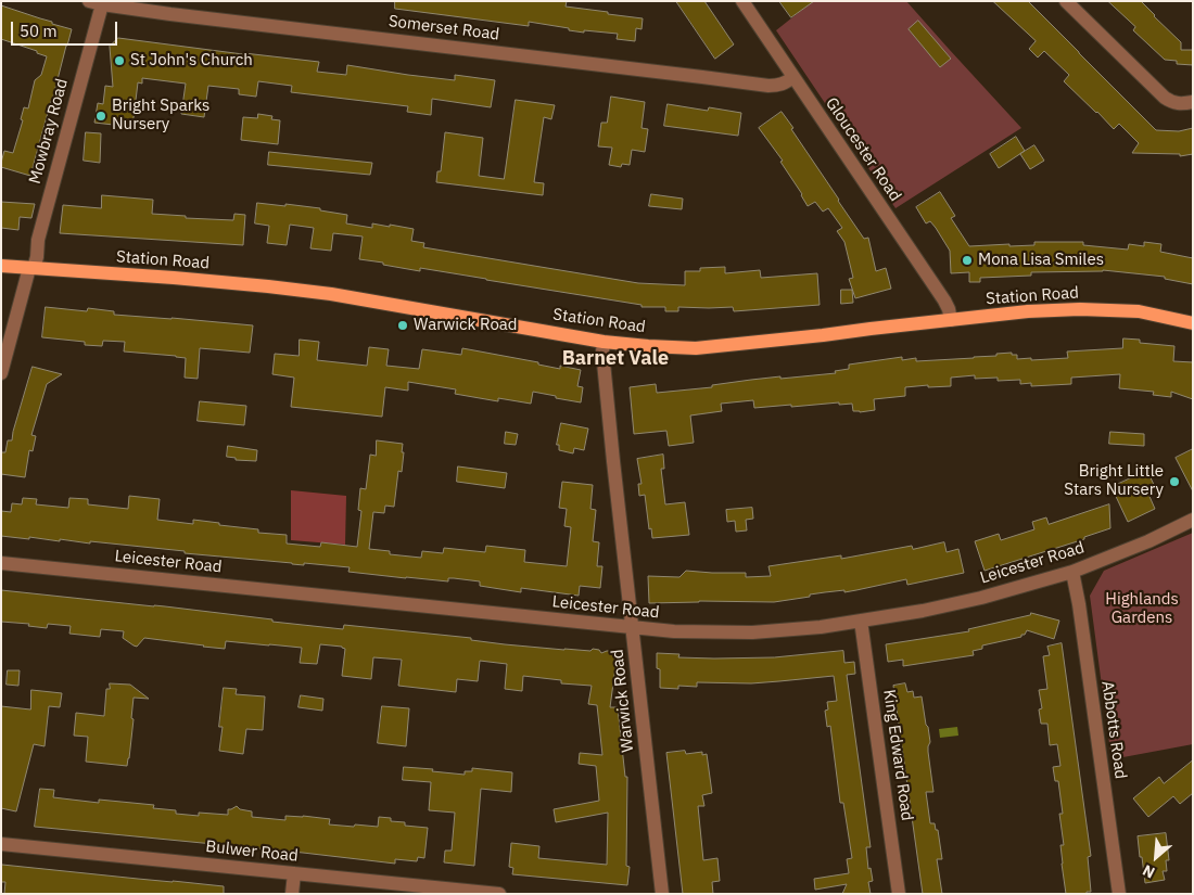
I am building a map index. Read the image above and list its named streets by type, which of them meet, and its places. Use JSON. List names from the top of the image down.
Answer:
{
  "streets": {
    "main road": ["Station Road"],
    "street": [
      "Somerset Road",
      "Mowbray Road",
      "Gloucester Road",
      "Leicester Road",
      "Warwick Road",
      "Abbotts Road",
      "King Edward Road",
      "Bulwer Road"
    ]
  },
  "crossings": [
    ["Somerset Road", "Mowbray Road"],
    ["Somerset Road", "Gloucester Road"],
    ["Mowbray Road", "Station Road"],
    ["Gloucester Road", "Station Road"],
    ["Station Road", "Warwick Road"],
    ["Leicester Road", "Warwick Road"],
    ["Leicester Road", "Abbotts Road"],
    ["Leicester Road", "King Edward Road"]
  ],
  "districts": ["Barnet Vale"],
  "parks": ["Highlands Gardens"],
  "places": [
    "St John's Church",
    "Bright Sparks Nursery",
    "Mona Lisa Smiles",
    "Warwick Road",
    "Bright Little Stars Nursery"
  ],
  "scale_bar": "50 m",
  "north": "bottom left"
}
